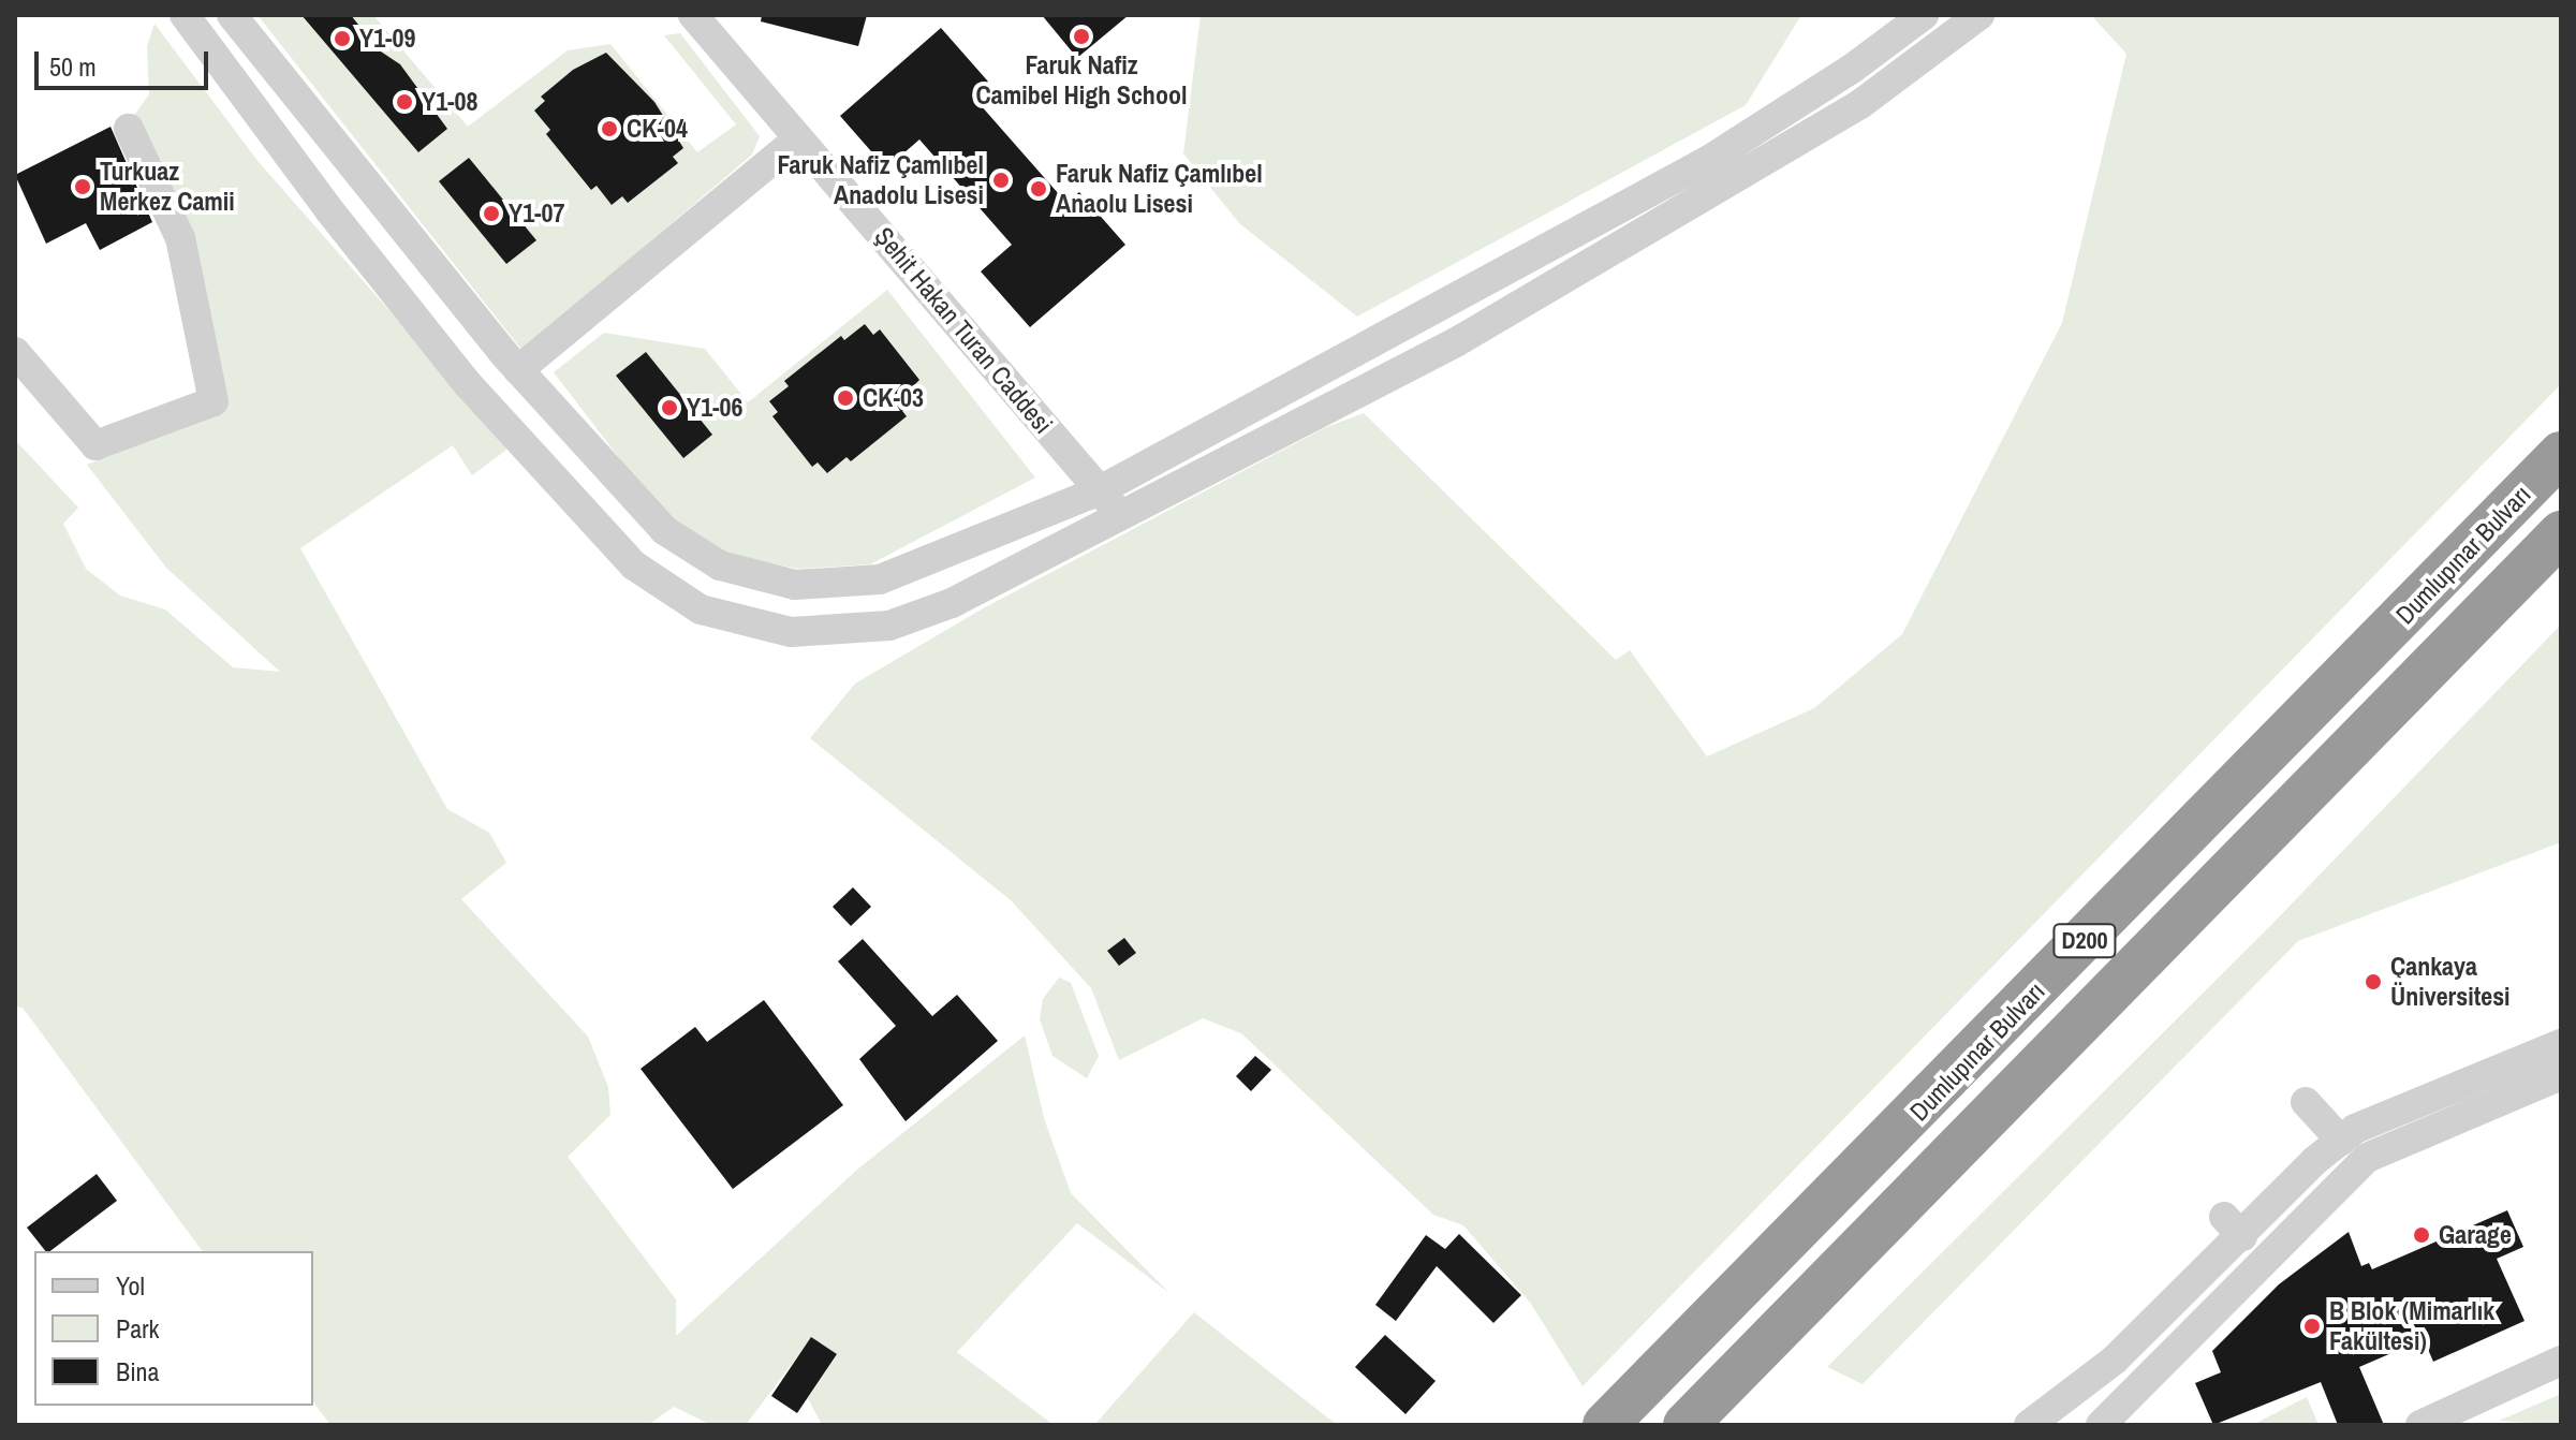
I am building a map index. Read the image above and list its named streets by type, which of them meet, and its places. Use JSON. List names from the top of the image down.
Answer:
{
  "streets": {
    "highway": ["Dumlupınar Bulvarı", "D200"],
    "street": ["Şehit Hakan Turan Caddesi"]
  },
  "places": [
    "Faruk Nafiz Camibel High School",
    "Y1-09",
    "Y1-08",
    "CK-04",
    "Faruk Nafiz Çamlıbel Anadolu Lisesi",
    "Turkuaz Merkez Camii",
    "Faruk Nafiz Çamlıbel Anaolu Lisesi",
    "Y1-07",
    "CK-03",
    "Y1-06",
    "Çankaya Üniversitesi",
    "Garage",
    "B Blok (Mimarlık Fakültesi)"
  ],
  "legend": ["Yol", "Park", "Bina"],
  "scale_bar": "50 m"
}
